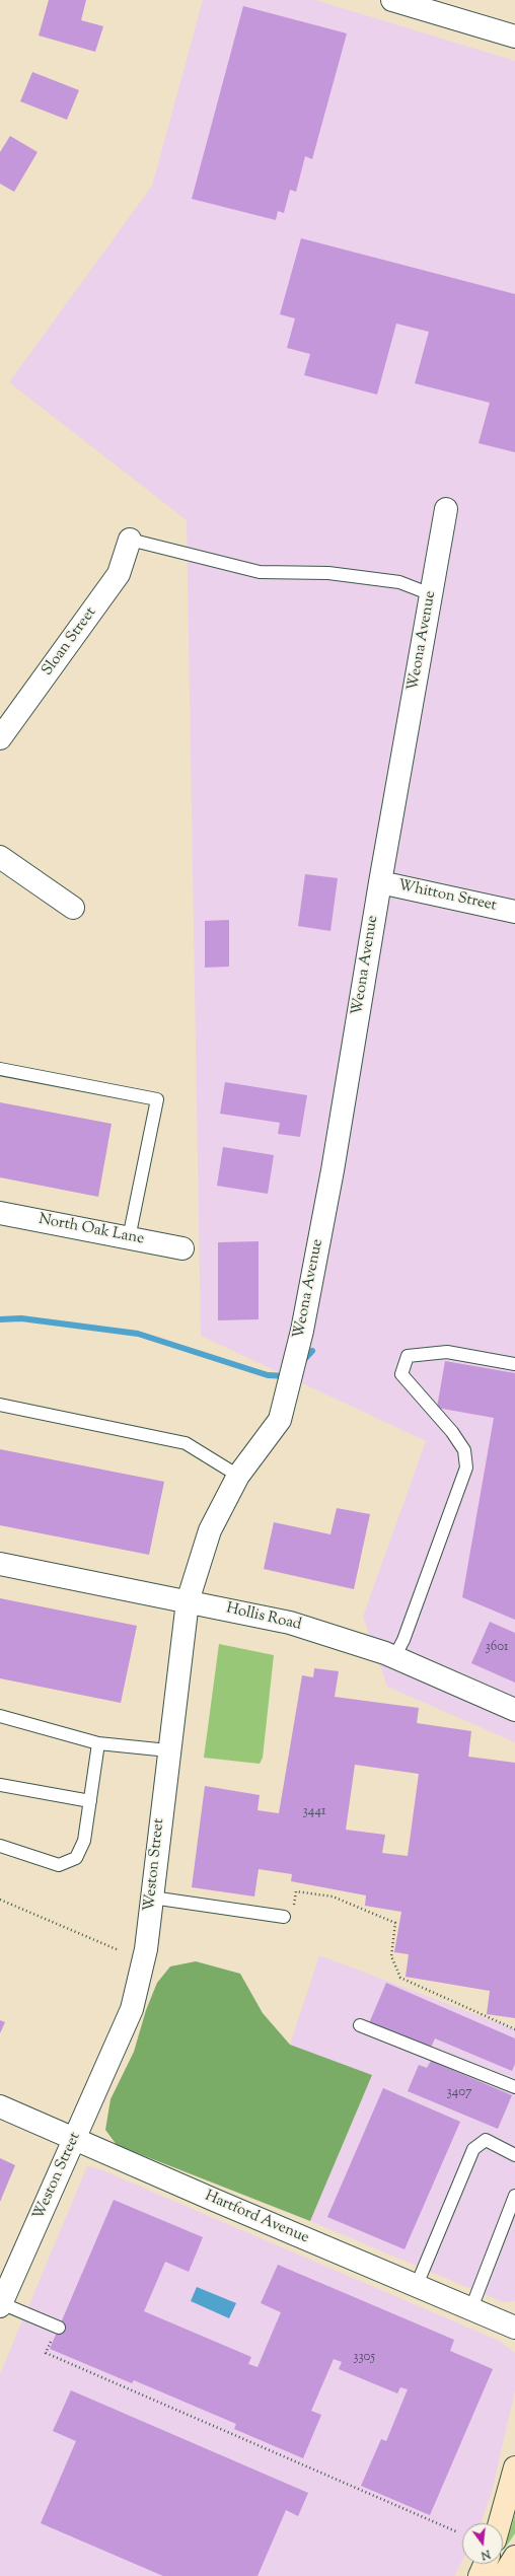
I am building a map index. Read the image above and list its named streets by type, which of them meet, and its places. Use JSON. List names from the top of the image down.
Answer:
{
  "streets": {
    "street": [
      "Weona Avenue",
      "Sloan Street",
      "Whitton Street",
      "North Oak Lane",
      "Hollis Road",
      "Weston Street",
      "Hartford Avenue"
    ]
  },
  "crossings": [
    ["Weona Avenue", "Whitton Street"],
    ["Weona Avenue", "Weston Street"],
    ["Hollis Road", "Weston Street"],
    ["Weston Street", "Hartford Avenue"]
  ],
  "house_numbers": [
    "3601",
    "3441",
    "3407",
    "3305"
  ],
  "north": "bottom"
}
